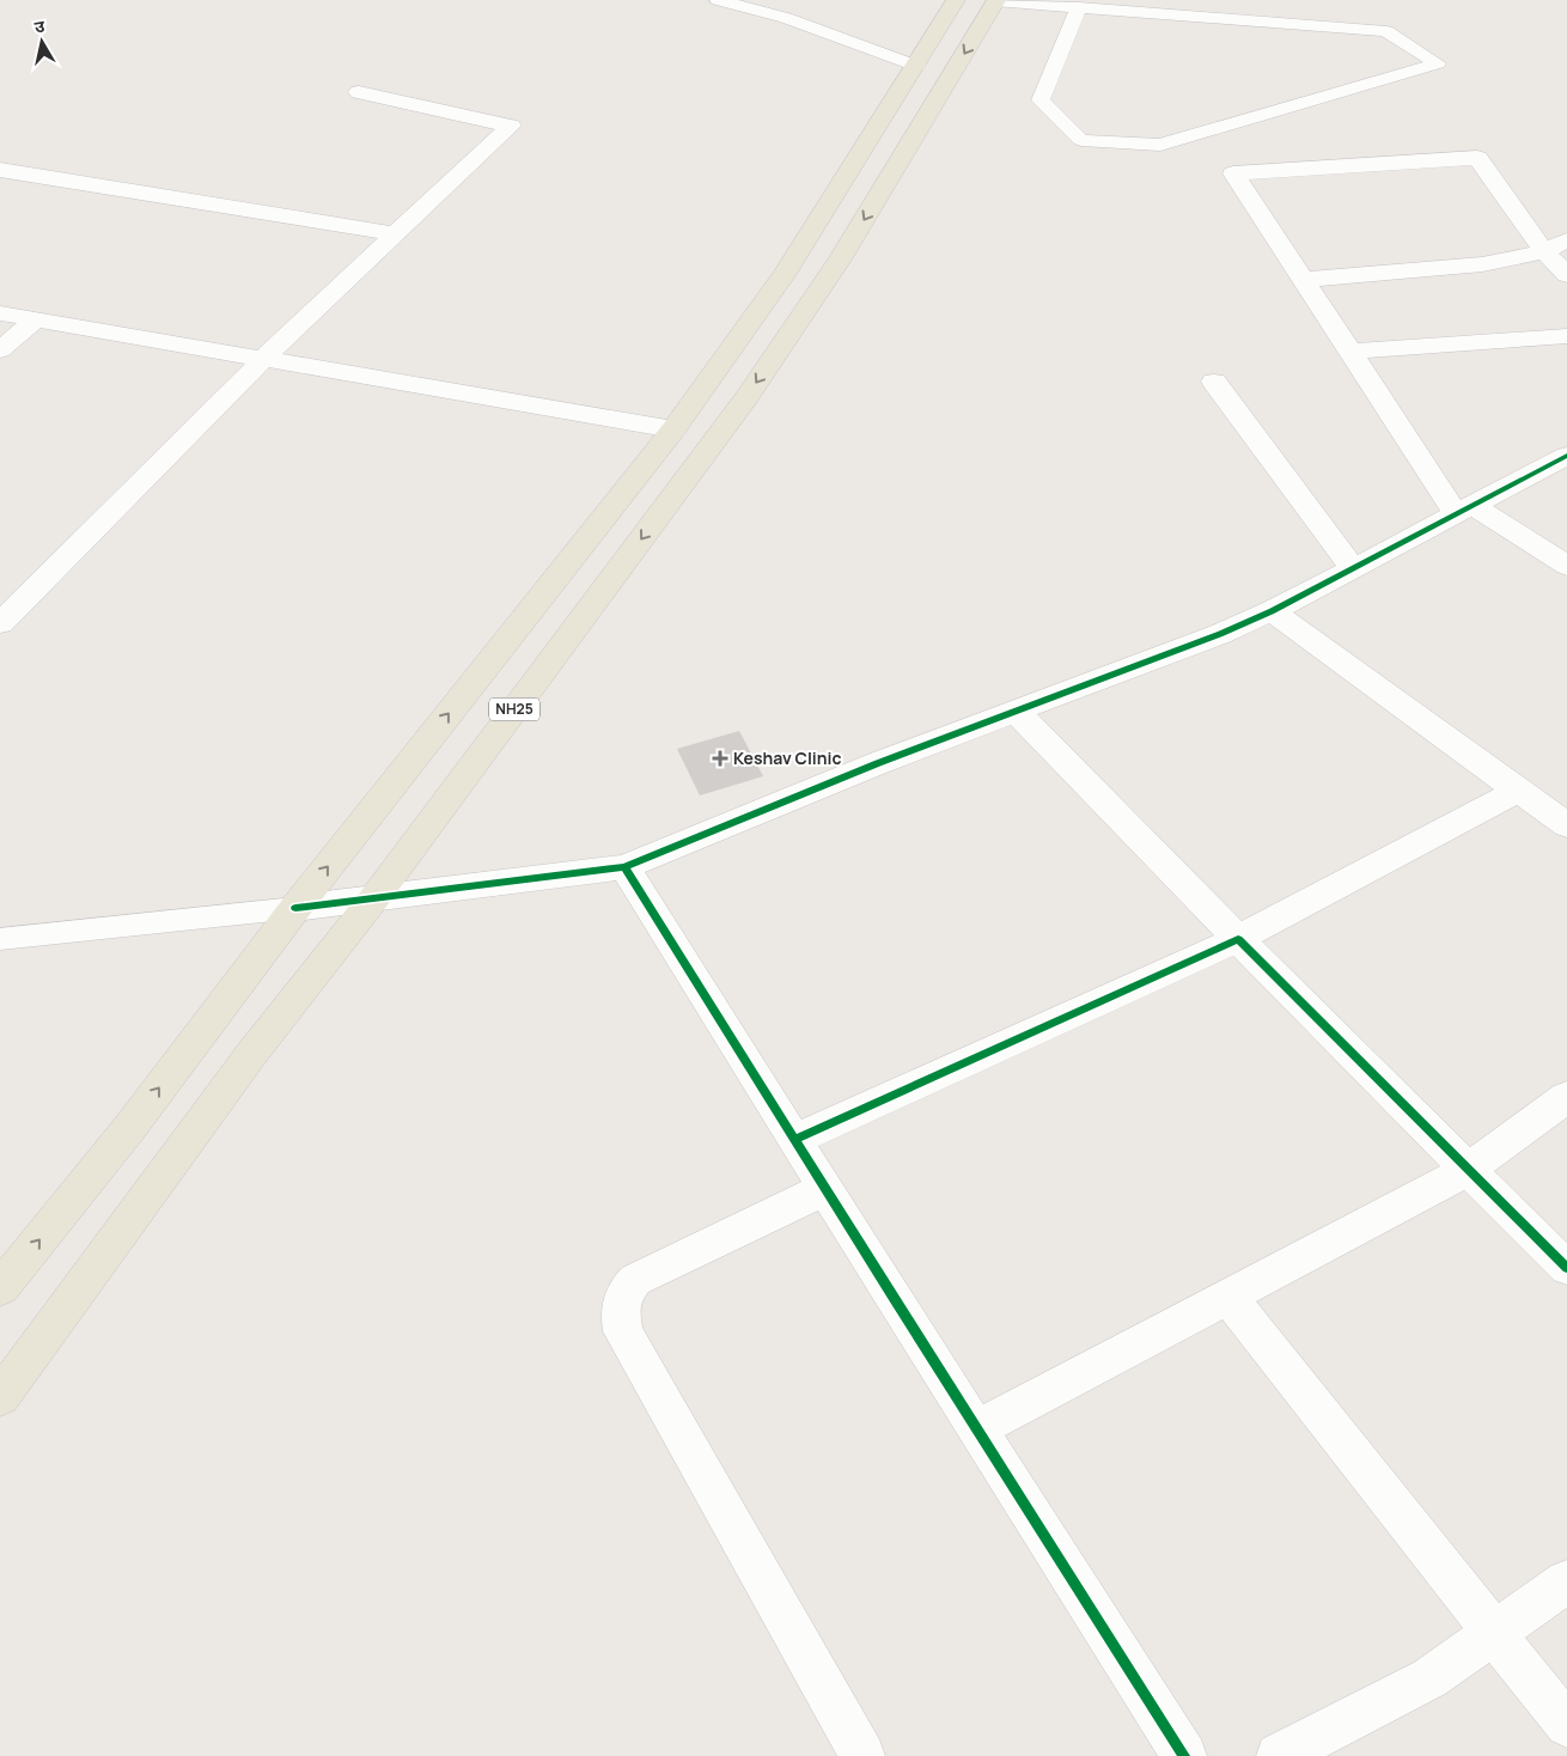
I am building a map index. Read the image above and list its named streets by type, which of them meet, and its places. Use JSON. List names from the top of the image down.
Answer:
{
  "streets": {
    "main road": ["NH25"]
  },
  "places": {
    "health": ["Keshav Clinic"]
  },
  "north": "top"
}
